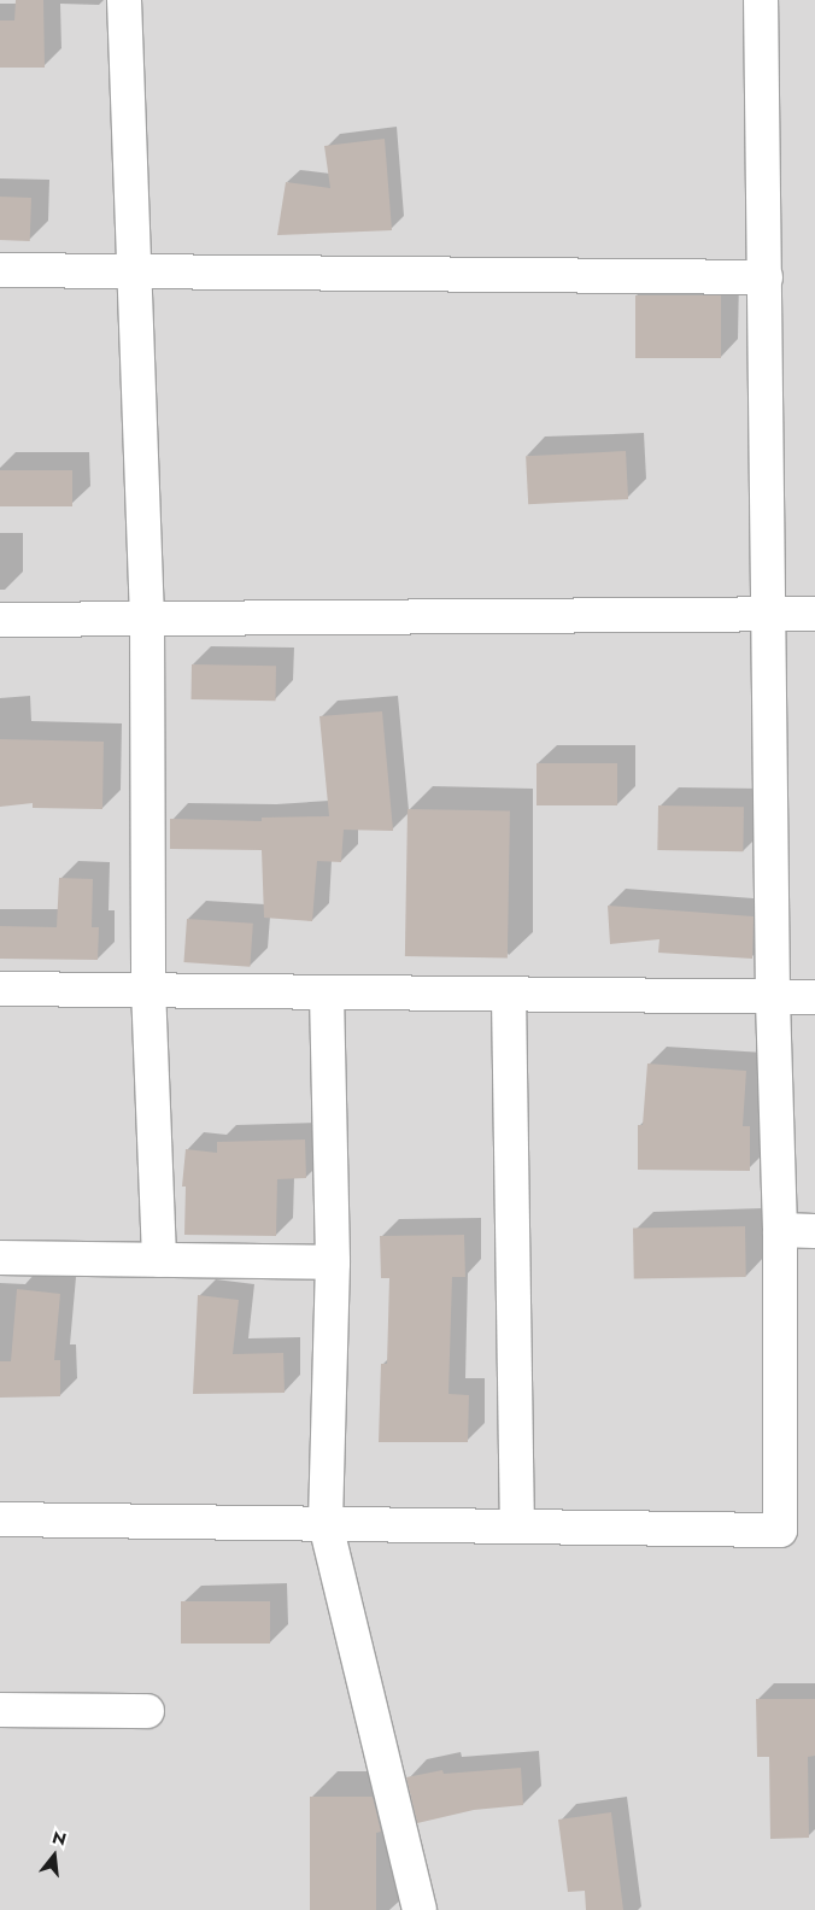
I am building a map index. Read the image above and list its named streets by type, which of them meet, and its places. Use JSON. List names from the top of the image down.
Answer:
{
  "north": "top"
}
